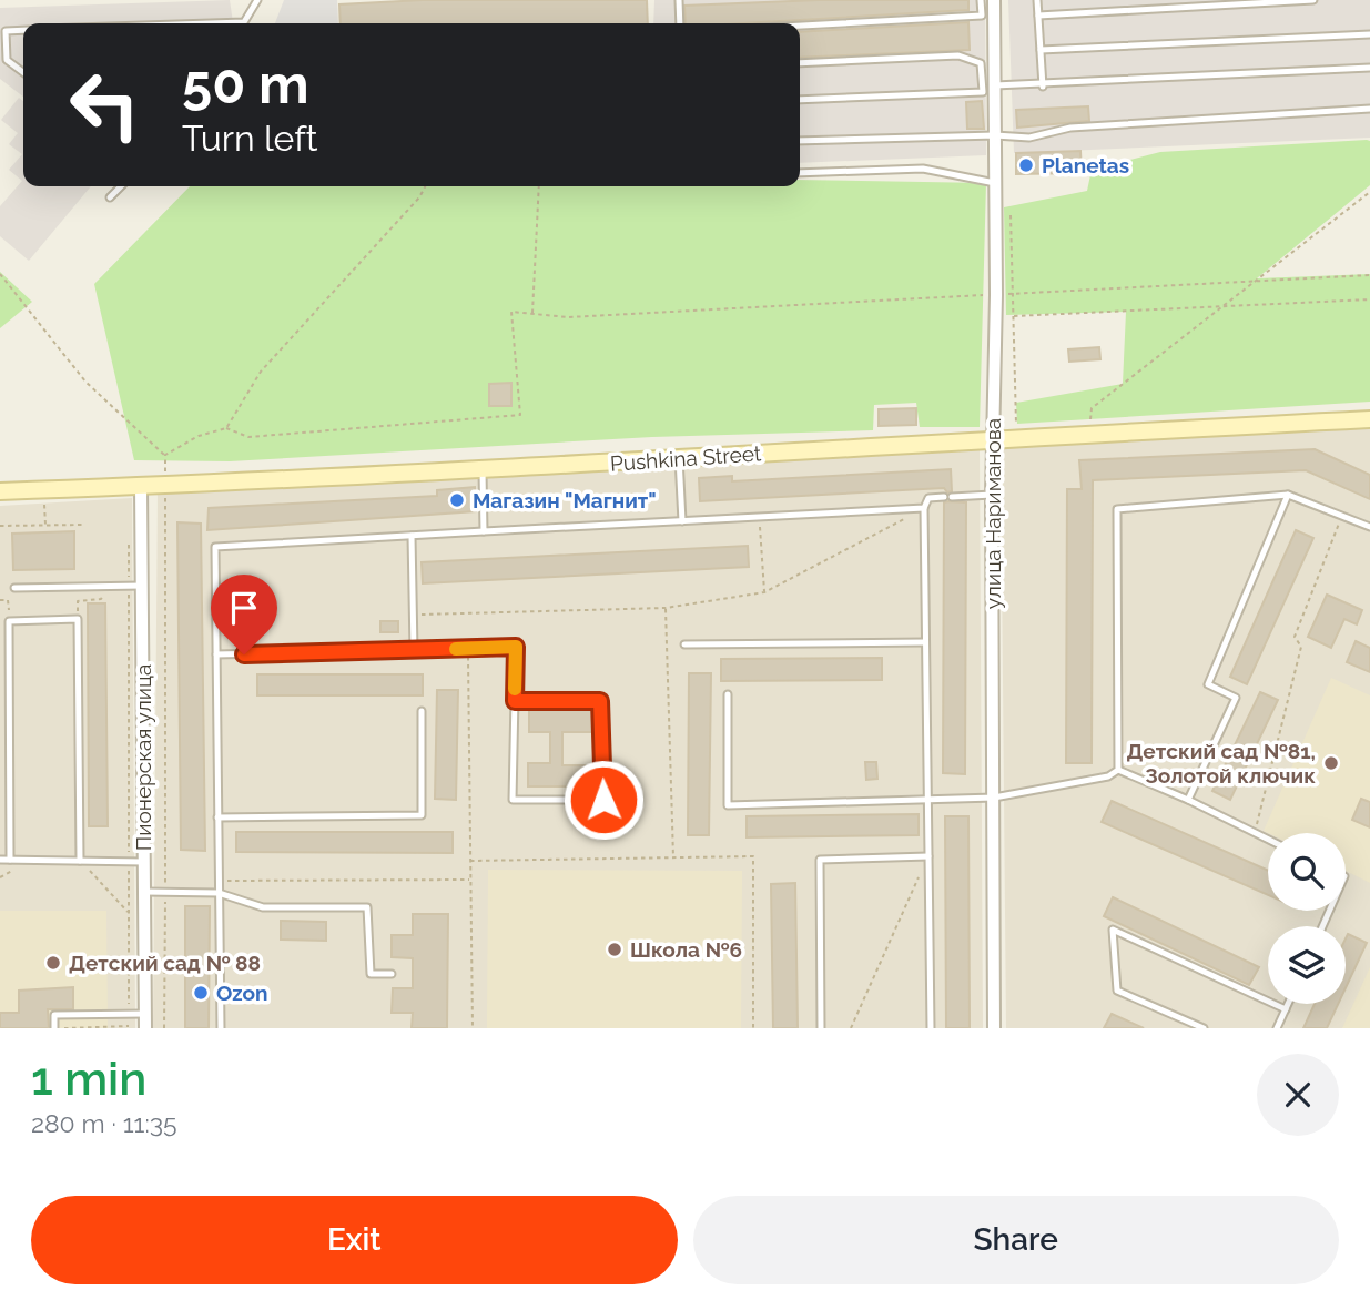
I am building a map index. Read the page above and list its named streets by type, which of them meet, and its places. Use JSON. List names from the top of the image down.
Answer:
{
  "streets": {
    "street": ["Pushkina Street", "улица Нариманова", "Пионерская улица"]
  },
  "crossings": [
    ["Pushkina Street", "улица Нариманова"],
    ["Pushkina Street", "Пионерская улица"]
  ],
  "places": [
    "Planetas",
    "Магазин \"Магнит\"",
    "Детский сад №81, Золотой ключик",
    "Школа №6",
    "Детский сад № 88",
    "Ozon"
  ],
  "page": {
    "turn": ["50 m", "Turn left"],
    "heading": ["1 min", "280 m · 11:35"],
    "buttons": ["Exit", "Share"]
  }
}
